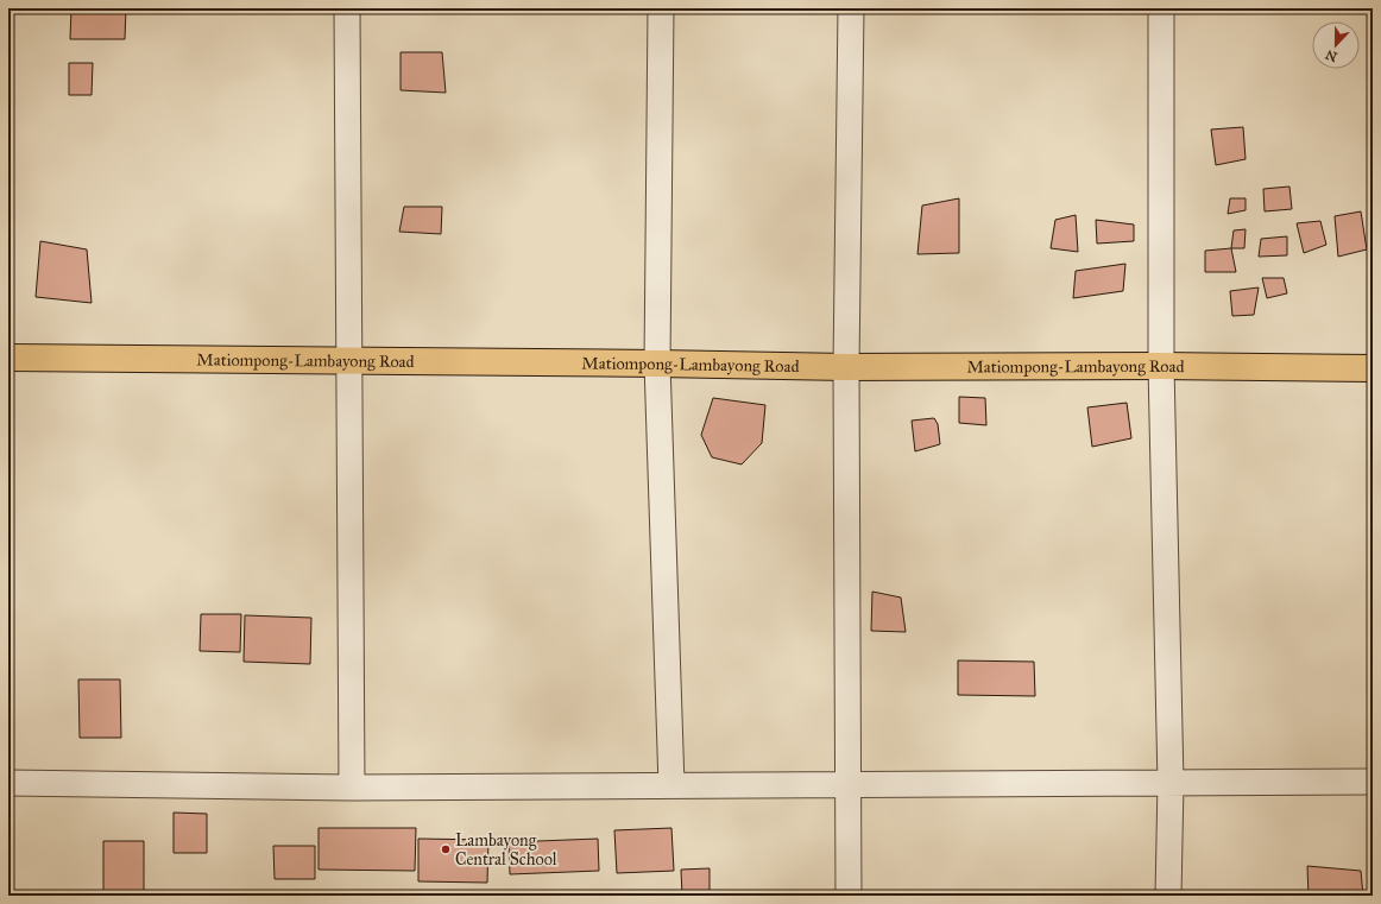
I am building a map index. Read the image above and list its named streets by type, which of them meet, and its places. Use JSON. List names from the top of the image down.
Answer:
{
  "streets": {
    "main road": ["Matiompong-Lambayong Road"]
  },
  "places": ["Lambayong Central School"],
  "north": "bottom"
}
